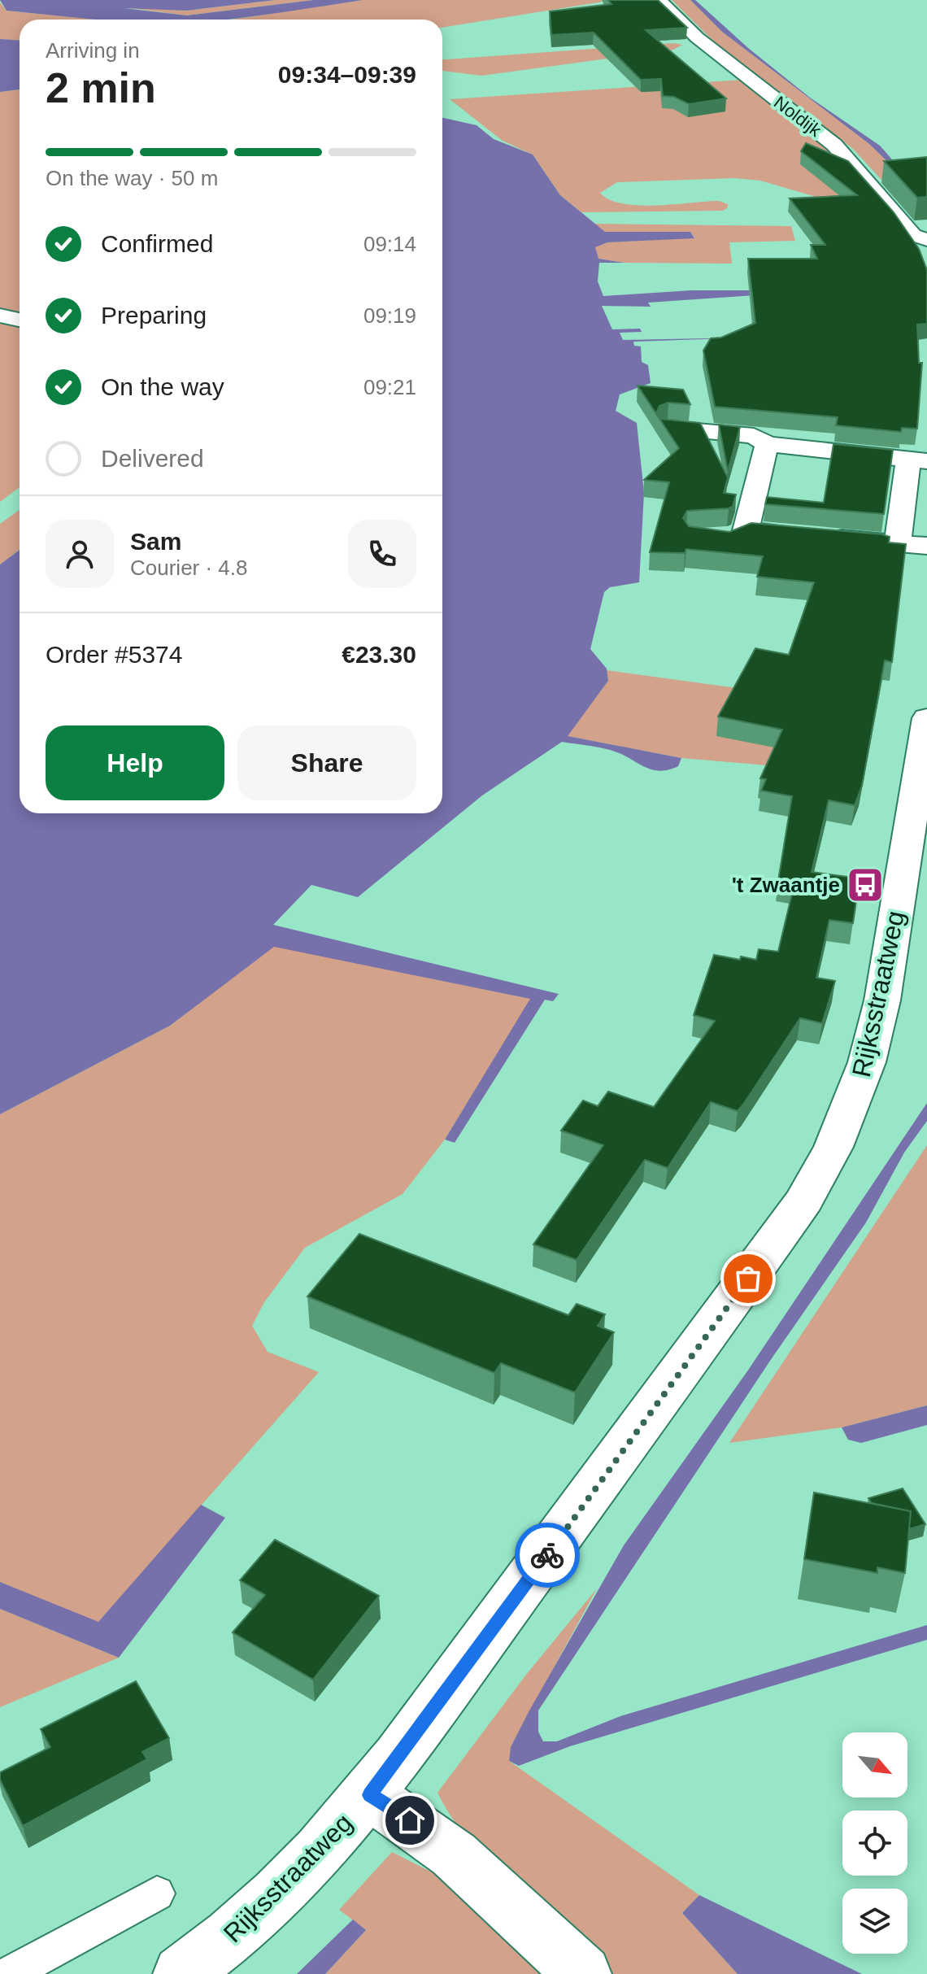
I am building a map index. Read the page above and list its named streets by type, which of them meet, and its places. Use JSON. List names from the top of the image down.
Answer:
{
  "streets": {
    "street": ["Noldijk", "Rijksstraatweg"]
  },
  "places": {
    "bus stop": ["'t Zwaantje"]
  },
  "north": "bottom right",
  "page": {
    "heading": ["2 min", "Arriving in", "09:34–09:39"],
    "panel": [
      "Sam",
      "Courier · 4.8",
      "Order #5374",
      "€23.30"
    ],
    "bar": "On the way · 50 m",
    "list": [
      ["Confirmed", "09:14"],
      ["Preparing", "09:19"],
      ["On the way", "09:21"],
      "Delivered"
    ],
    "buttons": ["Help", "Share"]
  }
}
